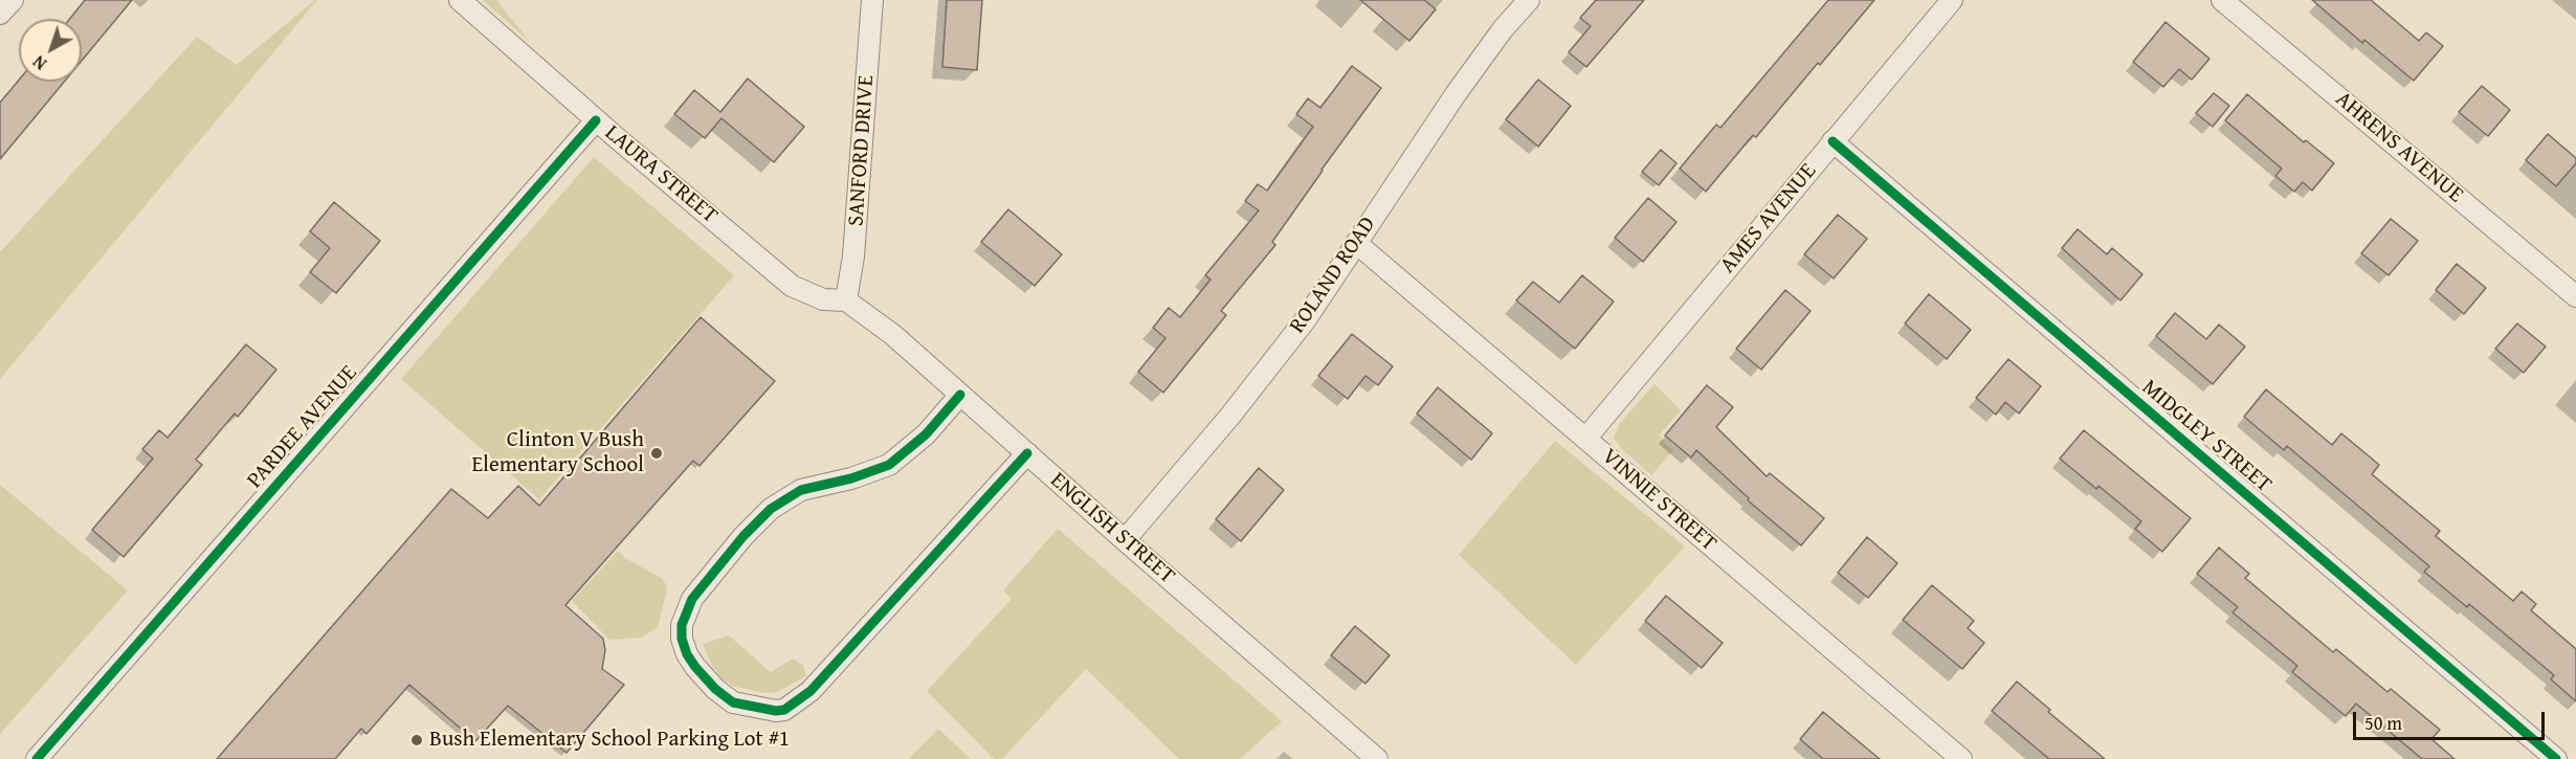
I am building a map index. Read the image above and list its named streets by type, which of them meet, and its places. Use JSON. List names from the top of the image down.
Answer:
{
  "streets": {
    "street": [
      "AHRENS AVENUE",
      "SANFORD DRIVE",
      "LAURA STREET",
      "AMES AVENUE",
      "ROLAND ROAD",
      "PARDEE AVENUE",
      "MIDGLEY STREET",
      "VINNIE STREET",
      "ENGLISH STREET"
    ]
  },
  "crossings": [
    ["SANFORD DRIVE", "LAURA STREET"],
    ["SANFORD DRIVE", "ENGLISH STREET"],
    ["LAURA STREET", "PARDEE AVENUE"],
    ["LAURA STREET", "ENGLISH STREET"],
    ["AMES AVENUE", "MIDGLEY STREET"],
    ["AMES AVENUE", "VINNIE STREET"],
    ["ROLAND ROAD", "VINNIE STREET"],
    ["ROLAND ROAD", "ENGLISH STREET"]
  ],
  "places": ["Clinton V Bush Elementary School", "Bush Elementary School Parking Lot #1"],
  "scale_bar": "50 m",
  "north": "bottom left"
}
